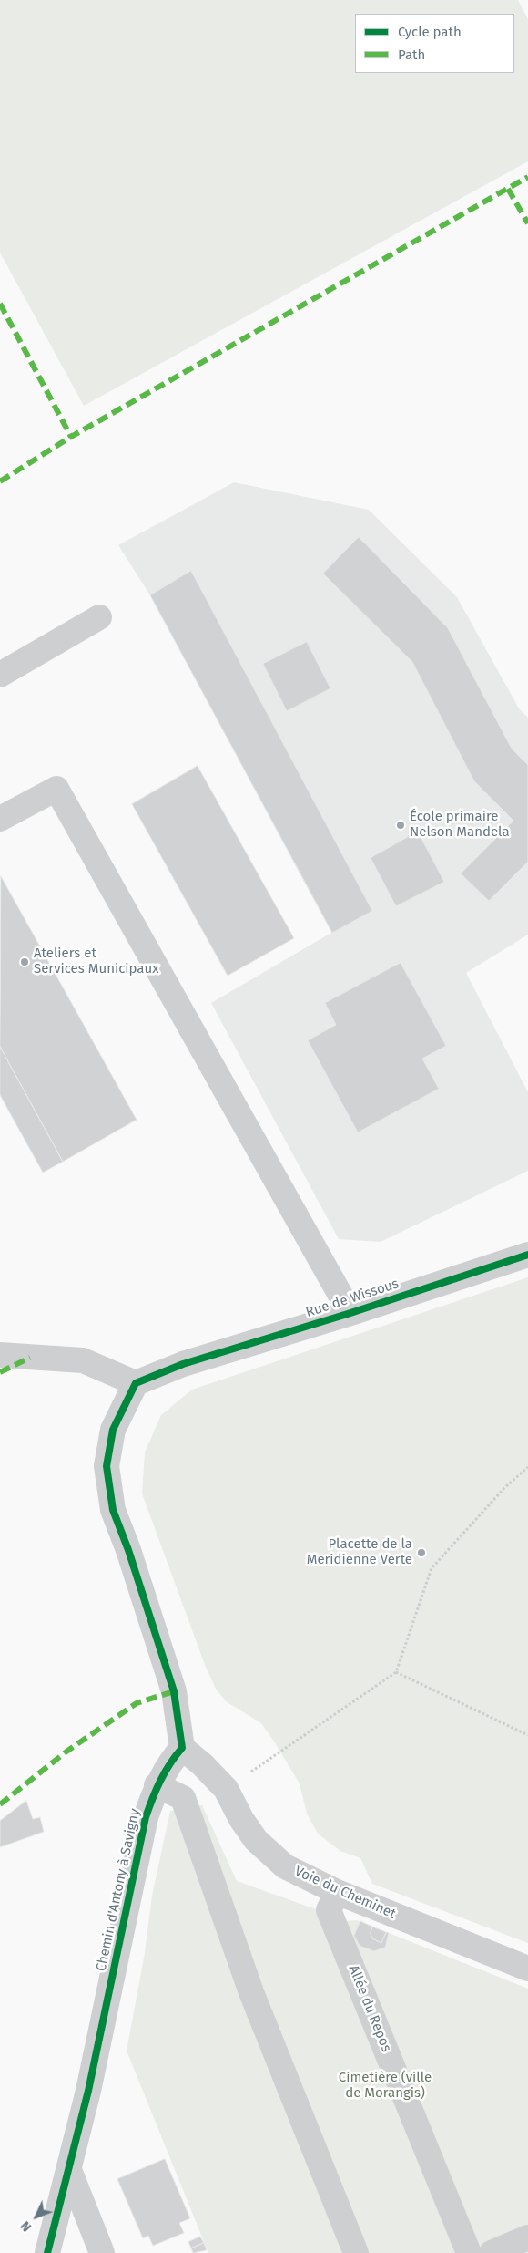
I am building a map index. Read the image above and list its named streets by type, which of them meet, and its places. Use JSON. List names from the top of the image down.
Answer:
{
  "streets": {
    "street": [
      "Rue de Wissous",
      "Chemin d'Antony à Savigny",
      "Voie du Cheminet",
      "Allée du Repos"
    ]
  },
  "crossings": [
    ["Chemin d'Antony à Savigny", "Voie du Cheminet"],
    ["Voie du Cheminet", "Allée du Repos"]
  ],
  "parks": ["Cimetière (ville de Morangis)"],
  "places": ["École primaire Nelson Mandela", "Ateliers et Services Municipaux", "Placette de la Meridienne Verte"],
  "legend": ["Cycle path", "Path"],
  "north": "bottom left"
}
